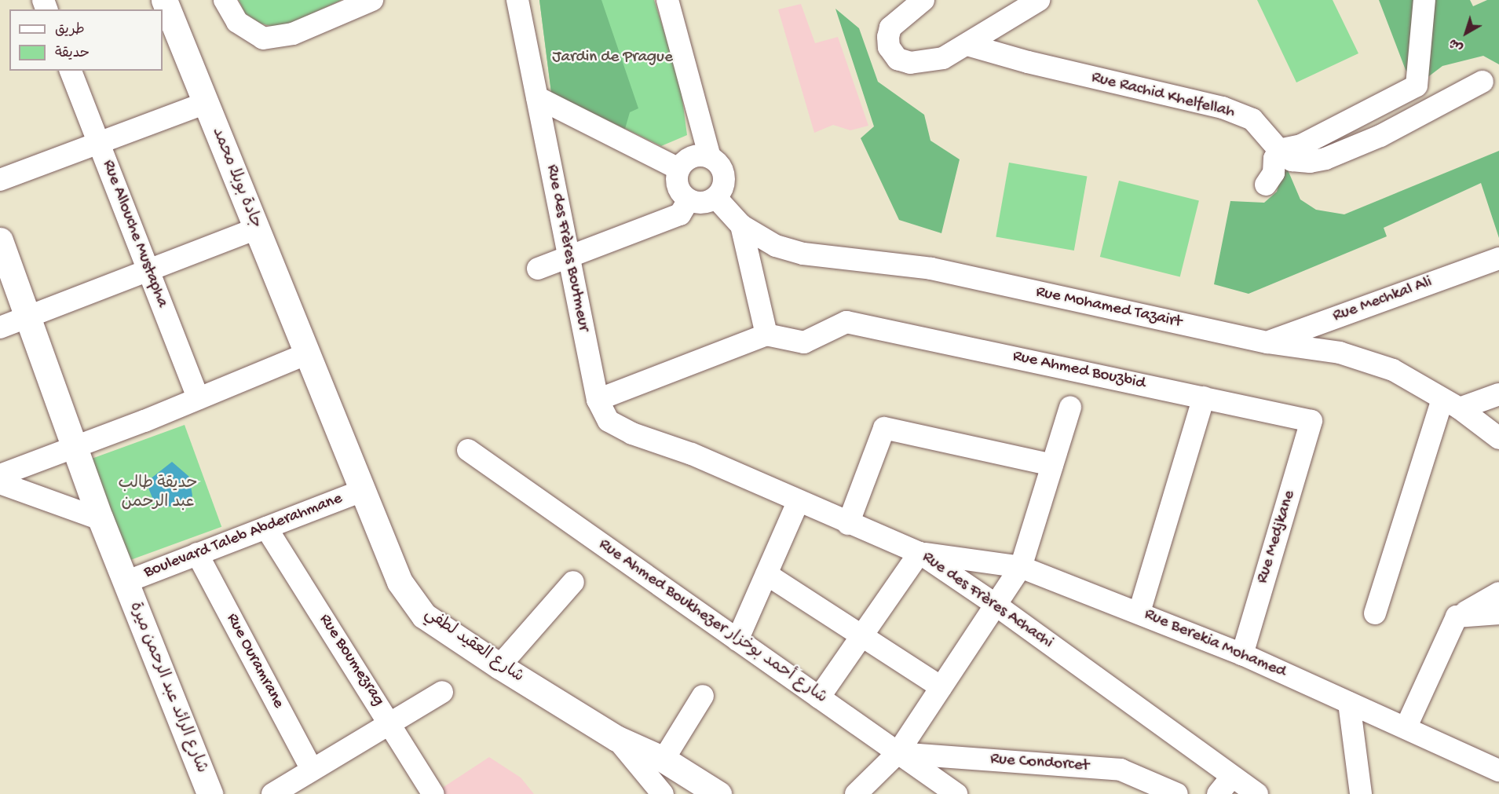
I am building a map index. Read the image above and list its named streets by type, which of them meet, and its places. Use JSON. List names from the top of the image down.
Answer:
{
  "streets": {
    "main road": ["جادة بوبلا محمد", "شارع العقيد لطفي", "شارع الرائد عبد الرحمن ميرة"],
    "street": [
      "Rue Rachid Khelfellah",
      "Rue Allouche Mustapha",
      "Rue des Frères Boutmeur",
      "Rue Mechkal Ali",
      "Rue Mohamed Tazairt",
      "Rue Ahmed Bouzbid",
      "Boulevard Taleb Abderahmane",
      "Rue Medjkane",
      "Rue des Frères Achachi",
      "Rue Ahmed Boukhezer شارع أحمد بوخزار",
      "Rue Berekia Mohamed",
      "Rue Boumezrag",
      "Rue Ouramrane",
      "Rue Condorcet"
    ]
  },
  "crossings": [
    ["جادة بوبلا محمد", "Boulevard Taleb Abderahmane"],
    ["جادة بوبلا محمد", "شارع العقيد لطفي"],
    ["Rue des Frères Boutmeur", "Rue des Frères Achachi"],
    ["Rue Mechkal Ali", "Rue Mohamed Tazairt"],
    ["Rue Ahmed Bouzbid", "Rue Medjkane"],
    ["Boulevard Taleb Abderahmane", "شارع العقيد لطفي"],
    ["Boulevard Taleb Abderahmane", "Rue Boumezrag"],
    ["Boulevard Taleb Abderahmane", "Rue Ouramrane"],
    ["Boulevard Taleb Abderahmane", "شارع الرائد عبد الرحمن ميرة"],
    ["Rue Medjkane", "Rue Berekia Mohamed"],
    ["Rue des Frères Achachi", "Rue Berekia Mohamed"],
    ["Rue Ahmed Boukhezer شارع أحمد بوخزار", "Rue Condorcet"]
  ],
  "parks": ["Jardin de Prague", "حديقة طالب عبد الرحمن"],
  "legend": ["طريق", "حديقة"],
  "north": "bottom left"
}
